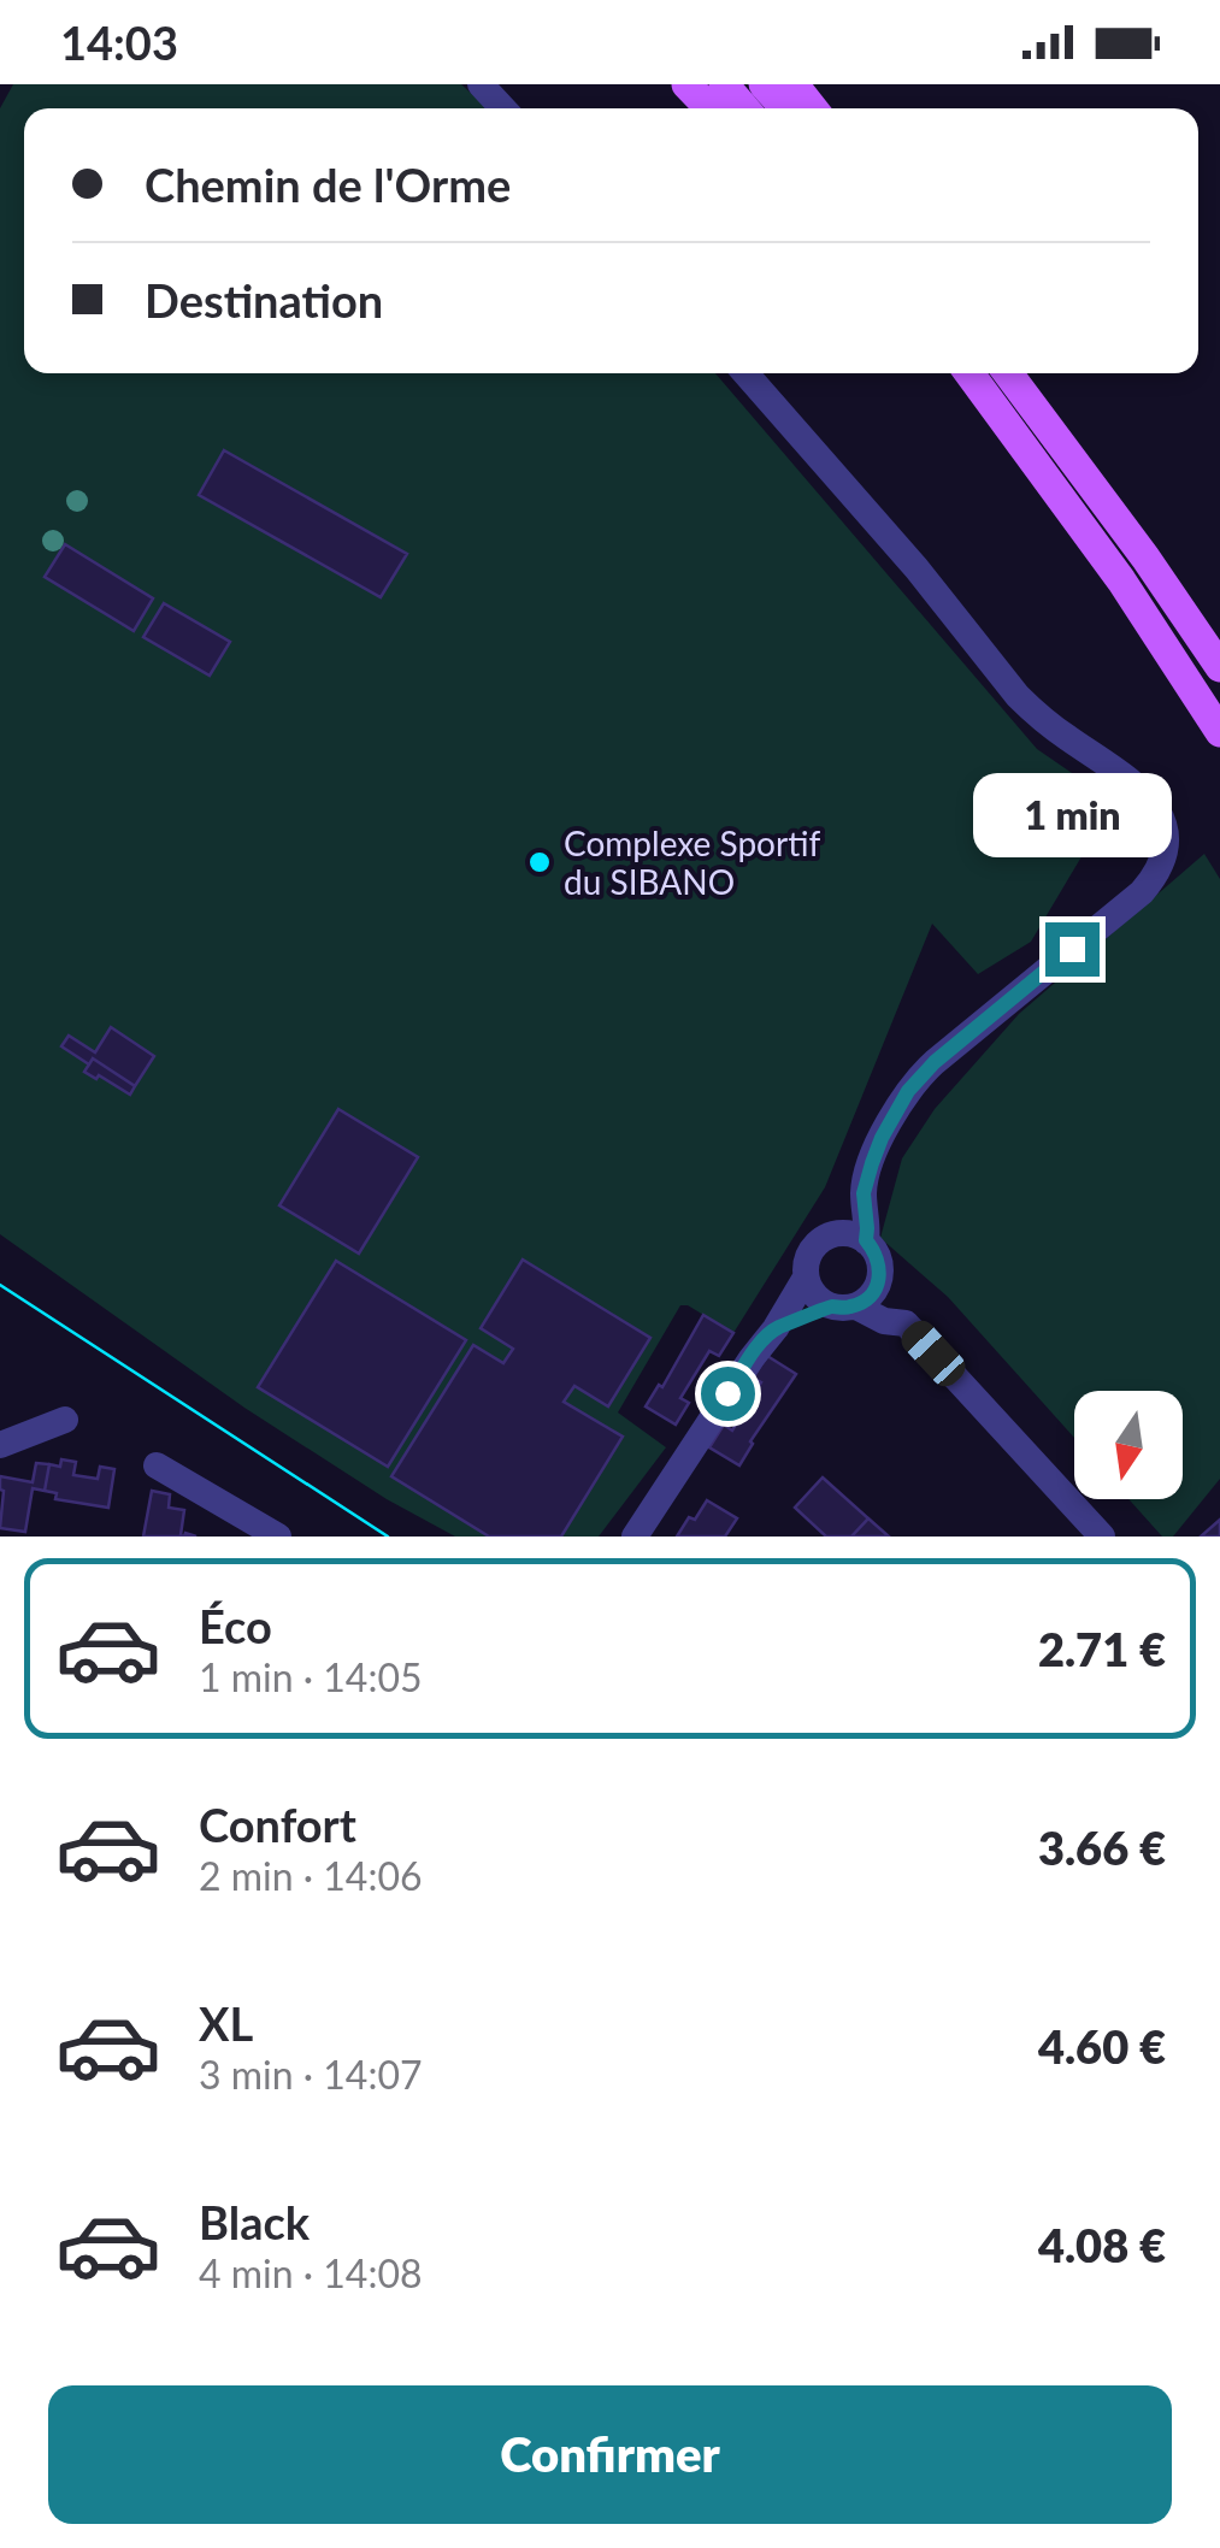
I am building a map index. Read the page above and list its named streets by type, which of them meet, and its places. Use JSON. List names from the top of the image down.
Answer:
{
  "places": ["Complexe Sportif du SIBANO"],
  "north": "bottom",
  "page": {
    "status": "14:03",
    "banner": ["Chemin de l'Orme", "Destination"],
    "bubble": "1 min",
    "list": [
      {
        "name": "Éco",
        "note": "1 min · 14:05",
        "value": "2.71 €"
      },
      {
        "name": "Confort",
        "note": "2 min · 14:06",
        "value": "3.66 €"
      },
      {
        "name": "XL",
        "note": "3 min · 14:07",
        "value": "4.60 €"
      },
      {
        "name": "Black",
        "note": "4 min · 14:08",
        "value": "4.08 €"
      }
    ],
    "buttons": "Confirmer"
  }
}
